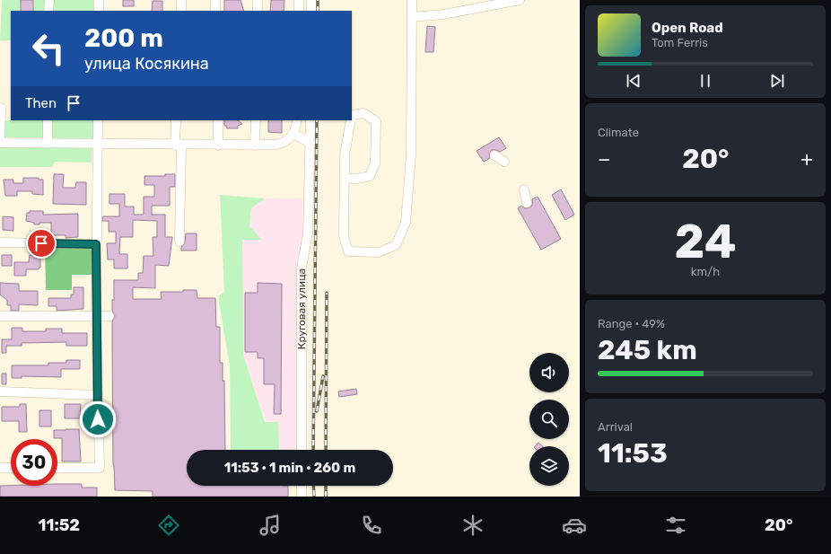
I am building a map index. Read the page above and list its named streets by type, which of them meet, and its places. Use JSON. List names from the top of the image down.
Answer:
{
  "streets": {
    "street": ["Круговая улица"]
  },
  "page": {
    "turn": ["200 m", "улица Косякина"],
    "song": ["Open Road", "Tom Ferris"],
    "then": "Then",
    "tile": [
      "Climate",
      ["24", "km/h"],
      ["Range · 49%", "245 km"],
      ["Arrival", "11:53"]
    ],
    "heat": ["−", "20°", "+"],
    "limit": "30",
    "trip": "11:53 · 1 min · 260 m",
    "tabs": ["11:52", "20°"]
  }
}
